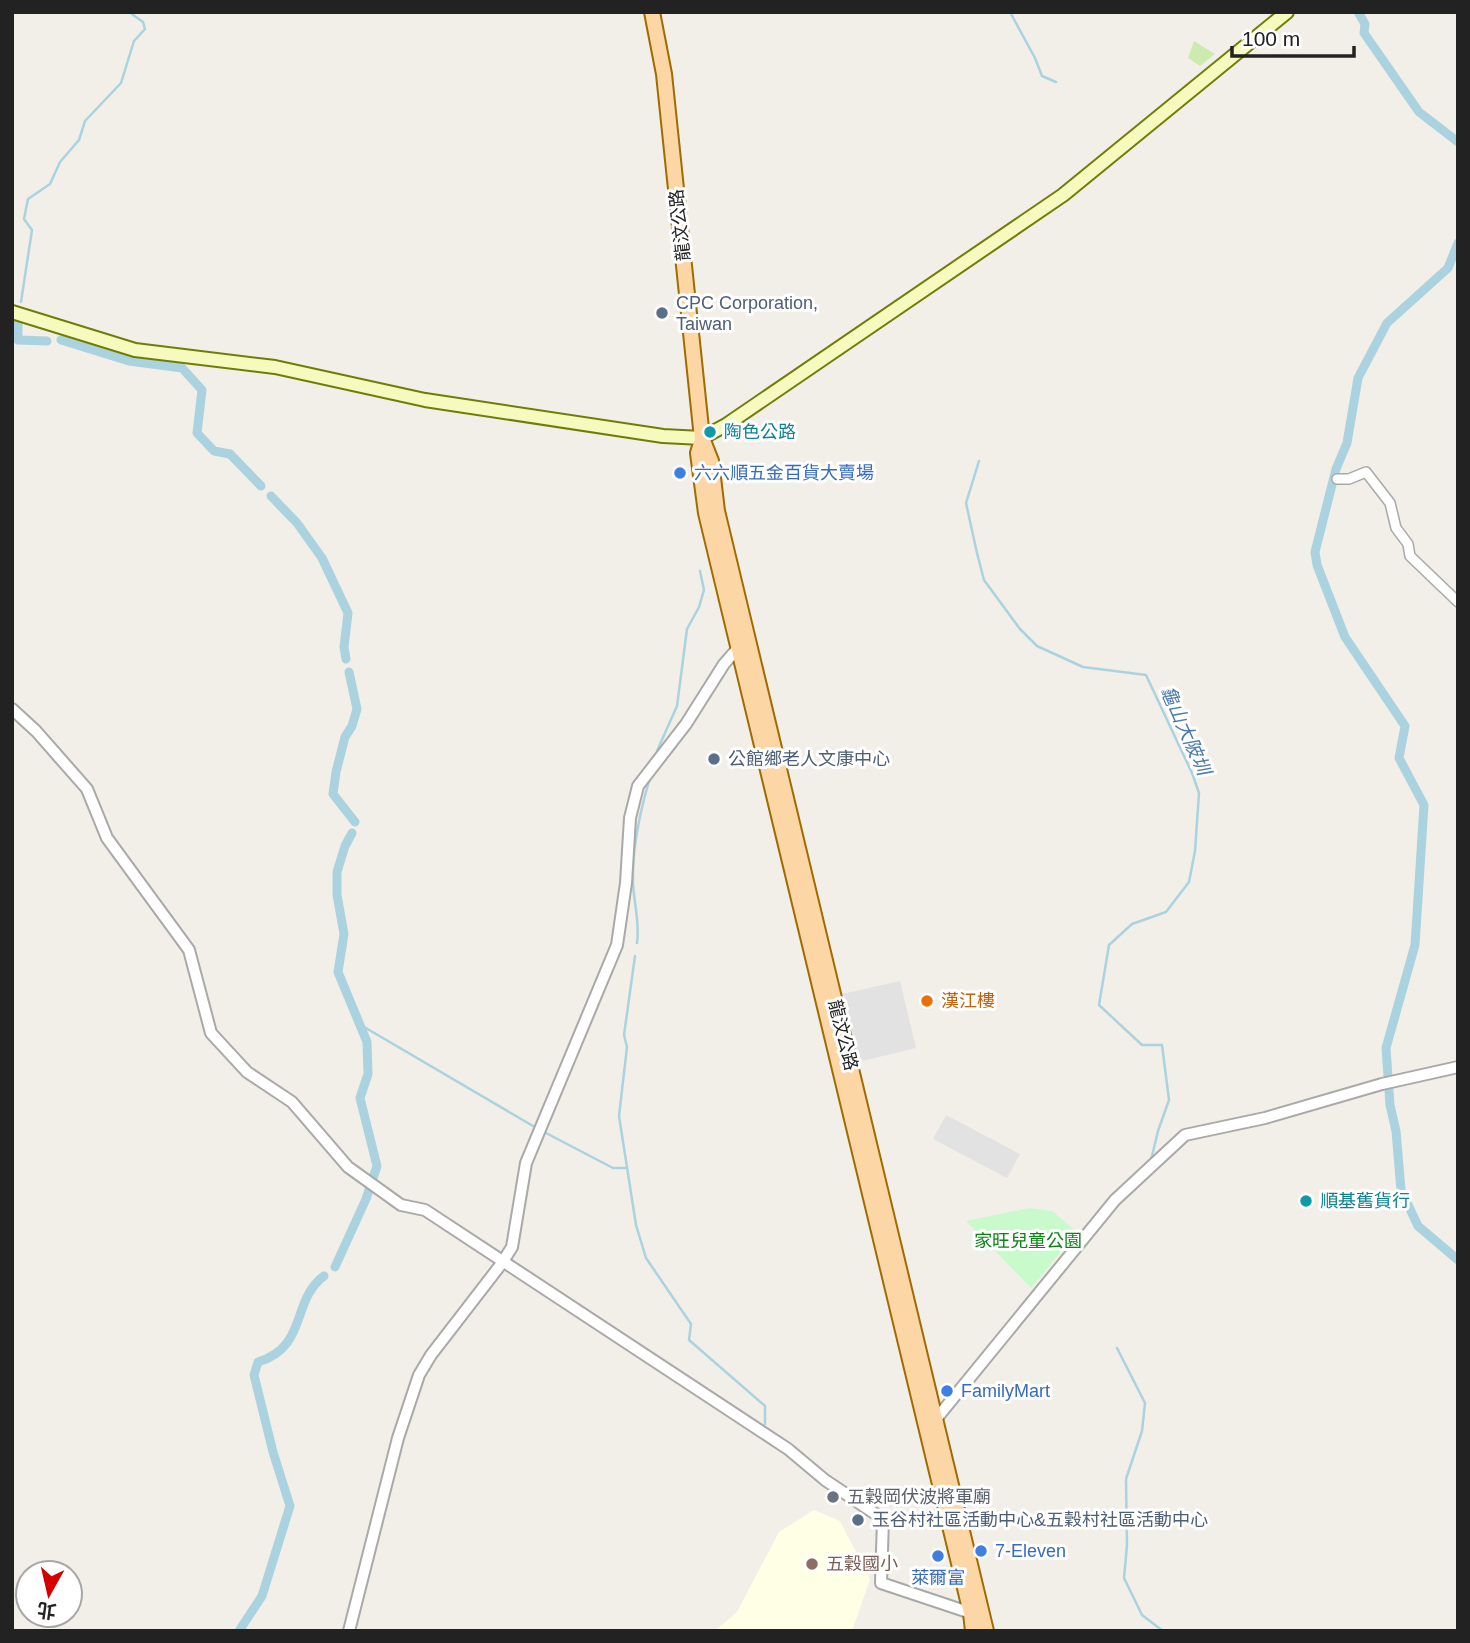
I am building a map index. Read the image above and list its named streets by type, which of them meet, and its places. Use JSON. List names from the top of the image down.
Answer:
{
  "streets": {
    "main road": ["龍汶公路"]
  },
  "water": ["龜山大陂圳"],
  "parks": ["家旺兒童公園"],
  "places": [
    "CPC Corporation, Taiwan",
    "陶色公路",
    "六六順五金百貨大賣場",
    "公館鄉老人文康中心",
    "漢江樓",
    "順基舊貨行",
    "FamilyMart",
    "五穀岡伏波將軍廟",
    "玉谷村社區活動中心&五穀村社區活動中心",
    "7-Eleven",
    "萊爾富",
    "五穀國小"
  ],
  "scale_bar": "100 m",
  "north": "bottom"
}
